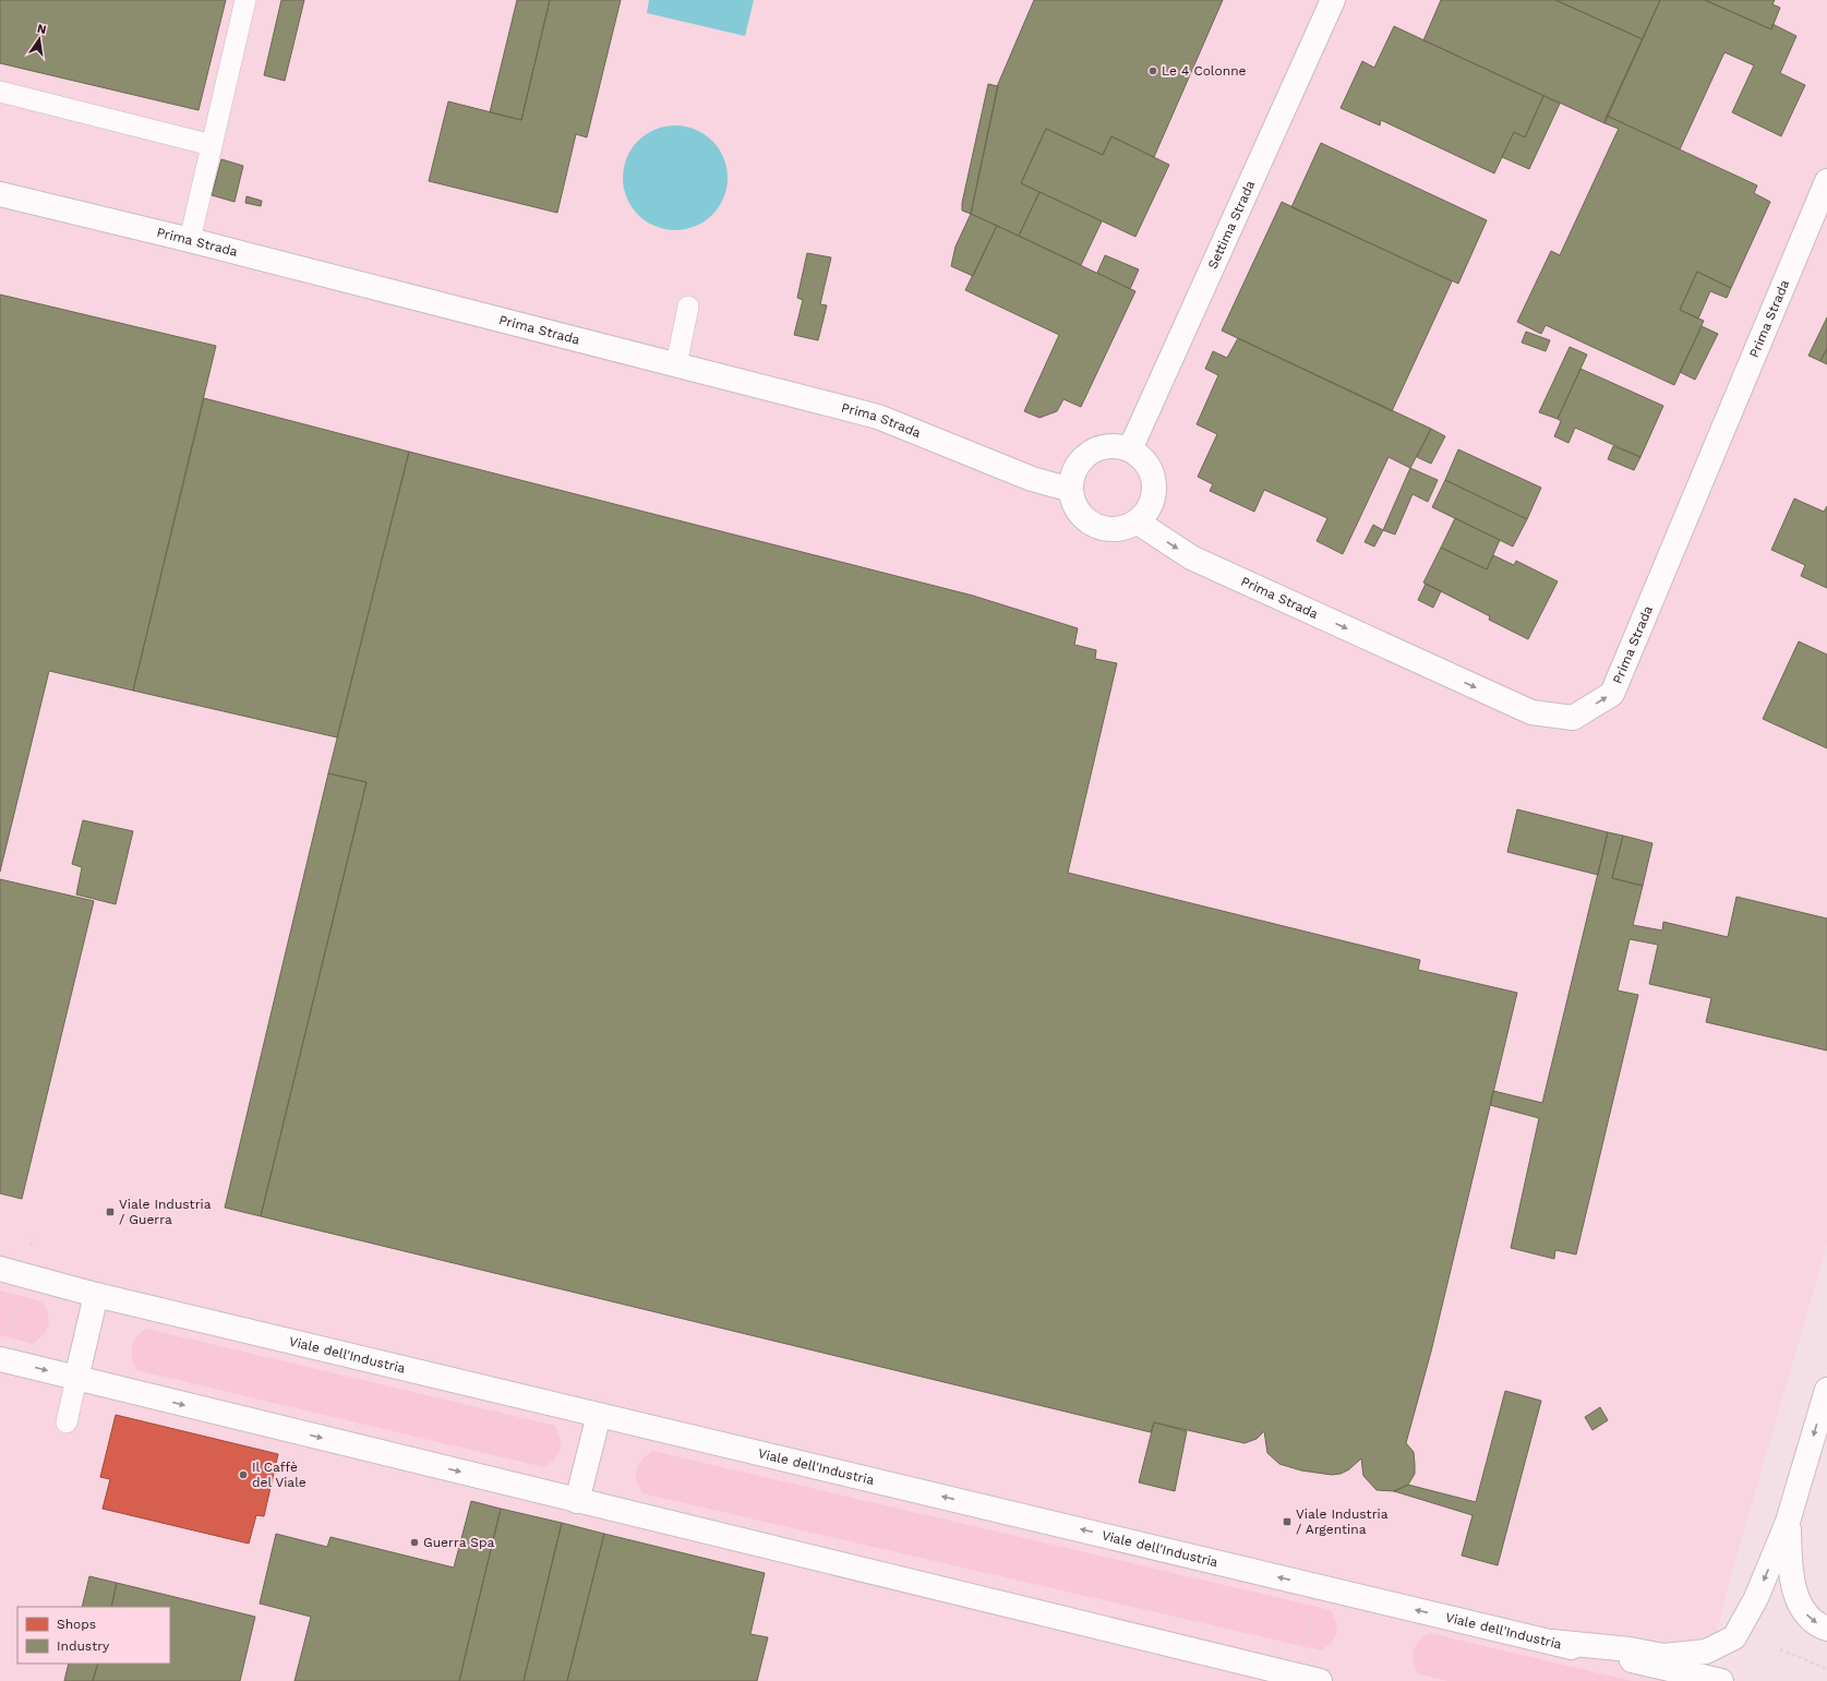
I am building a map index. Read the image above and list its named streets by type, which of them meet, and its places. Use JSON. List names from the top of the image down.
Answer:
{
  "streets": {
    "main road": ["Settima Strada", "Prima Strada", "Viale dell'Industria"]
  },
  "crossings": [
    ["Settima Strada", "Prima Strada"]
  ],
  "places": {
    "other": ["Le 4 Colonne", "Il Caffè del Viale", "Guerra Spa"],
    "transit": ["Viale Industria / Guerra", "Viale Industria / Argentina"]
  },
  "legend": ["Shops", "Industry"],
  "north": "top"
}
